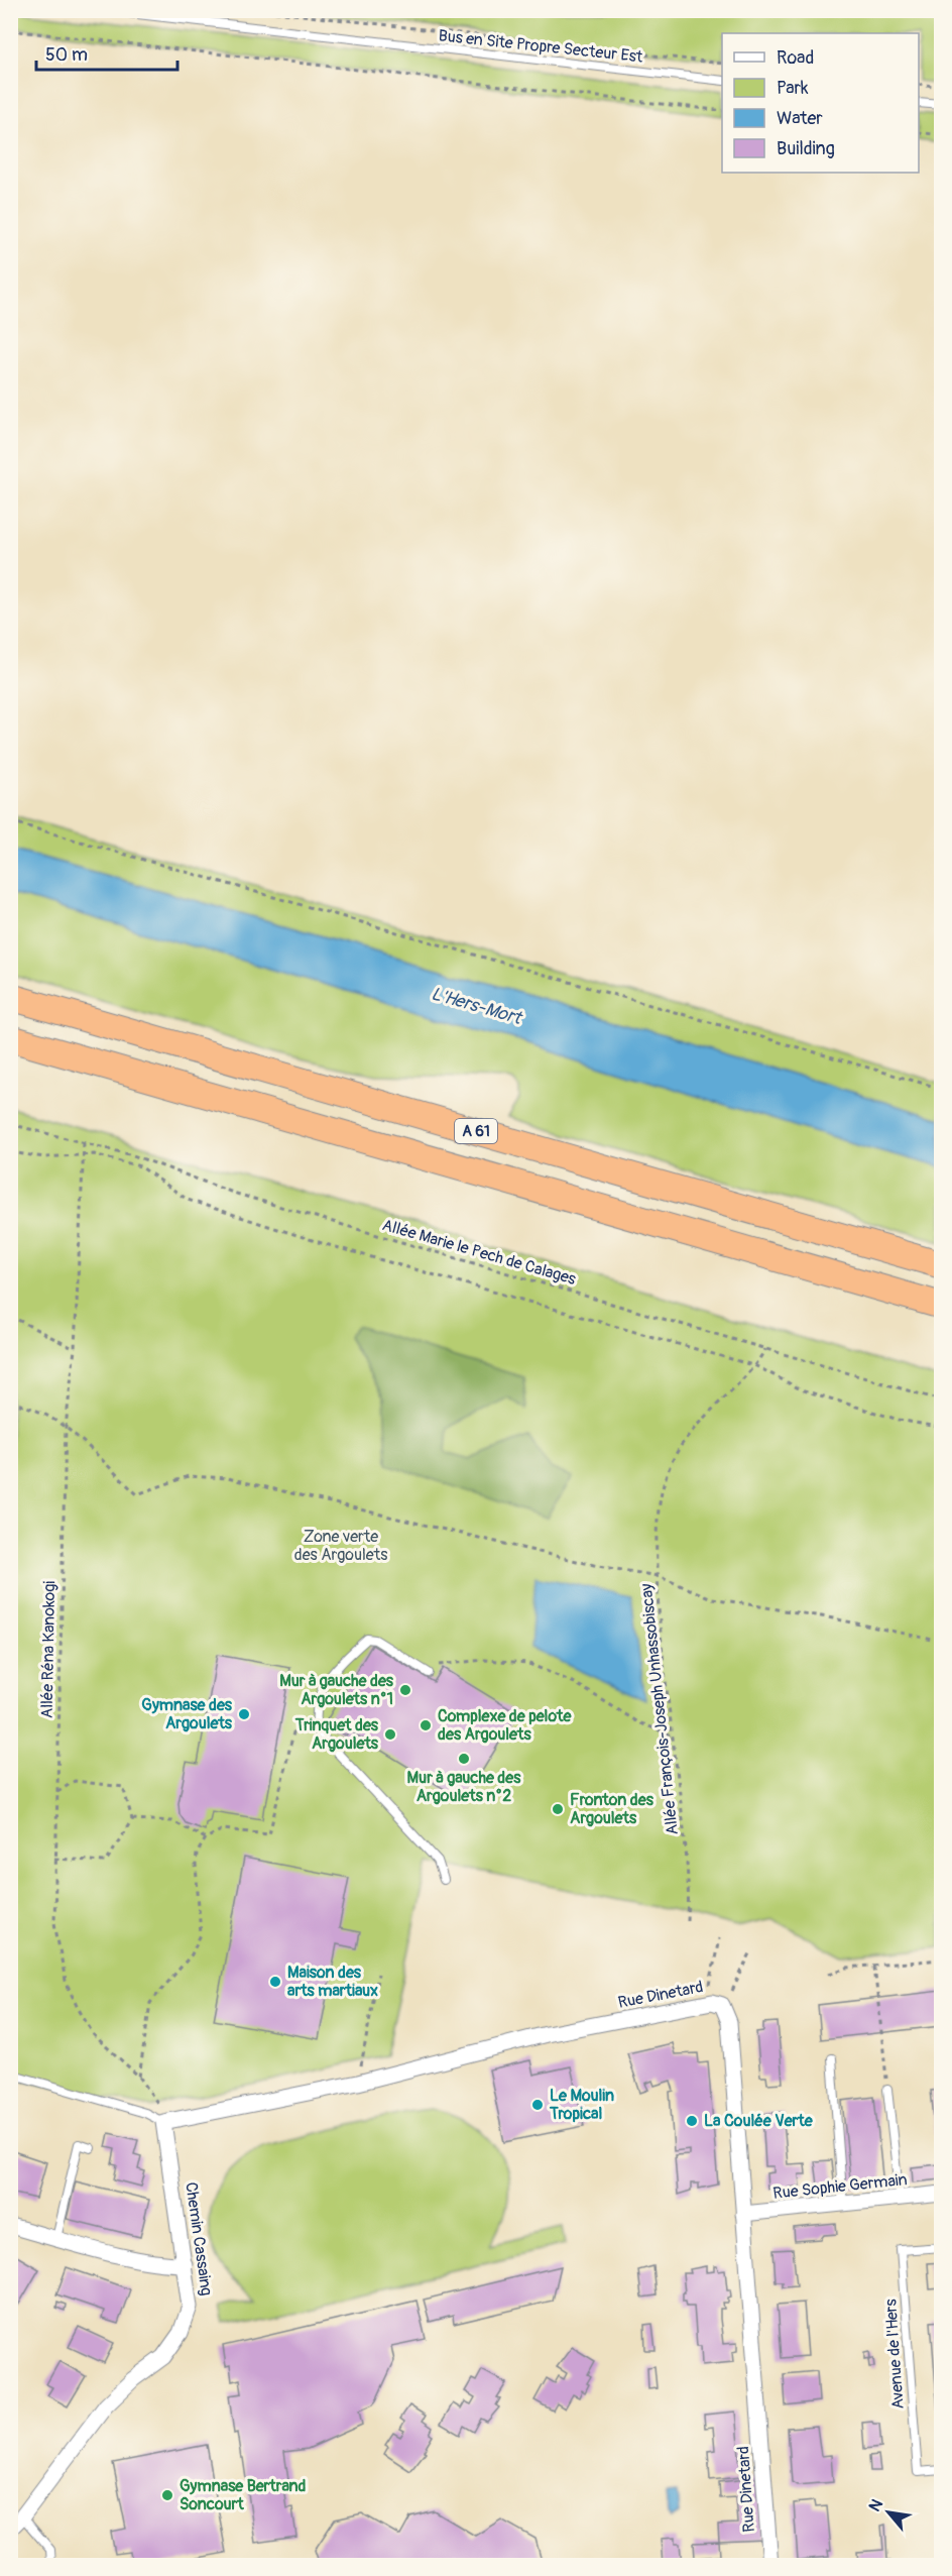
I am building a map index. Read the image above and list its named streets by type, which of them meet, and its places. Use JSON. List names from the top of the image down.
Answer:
{
  "streets": {
    "highway": ["A 61"],
    "street": ["Rue Dinetard", "Rue Sophie Germain", "Chemin Cassaing"],
    "lane": ["Bus en Site Propre Secteur Est", "Avenue de l'Hers"],
    "path": ["Allée Marie le Pech de Calages", "Allée Réna Kanokogi", "Allée François-Joseph Unhassobiscay"]
  },
  "crossings": [
    ["Allée Marie le Pech de Calages", "Allée Réna Kanokogi"],
    ["Allée Marie le Pech de Calages", "Allée François-Joseph Unhassobiscay"],
    ["Allée Réna Kanokogi", "Rue Dinetard"],
    ["Allée Réna Kanokogi", "Chemin Cassaing"],
    ["Rue Dinetard", "Rue Sophie Germain"],
    ["Rue Dinetard", "Chemin Cassaing"]
  ],
  "water": ["L'Hers-Mort"],
  "parks": ["Zone verte des Argoulets"],
  "places": [
    "Mur à gauche des Argoulets n°1",
    "Gymnase des Argoulets",
    "Complexe de pelote des Argoulets",
    "Trinquet des Argoulets",
    "Mur à gauche des Argoulets n°2",
    "Fronton des Argoulets",
    "Maison des arts martiaux",
    "Le Moulin Tropical",
    "La Coulée Verte",
    "Gymnase Bertrand Soncourt"
  ],
  "legend": [
    "Road",
    "Park",
    "Water",
    "Building"
  ],
  "scale_bar": "50 m",
  "north": "top left"
}
